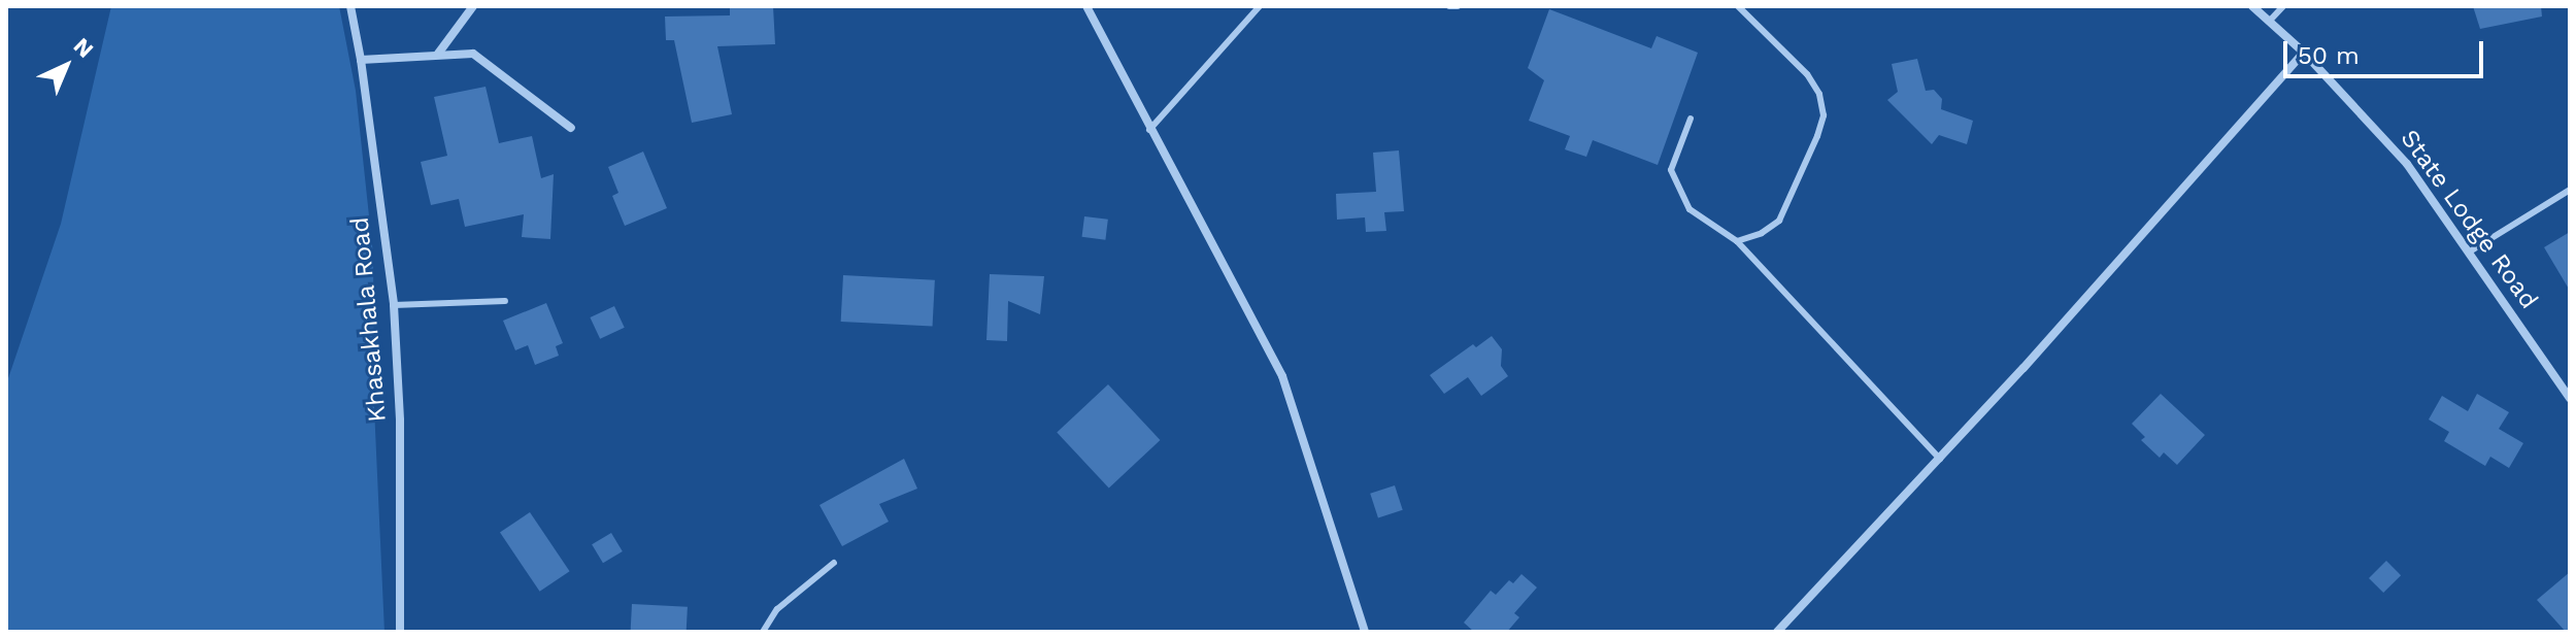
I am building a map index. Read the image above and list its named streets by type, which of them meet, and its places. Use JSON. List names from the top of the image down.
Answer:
{
  "streets": {
    "street": ["State Lodge Road", "Khasakhala Road"]
  },
  "scale_bar": "50 m",
  "north": "top right"
}
